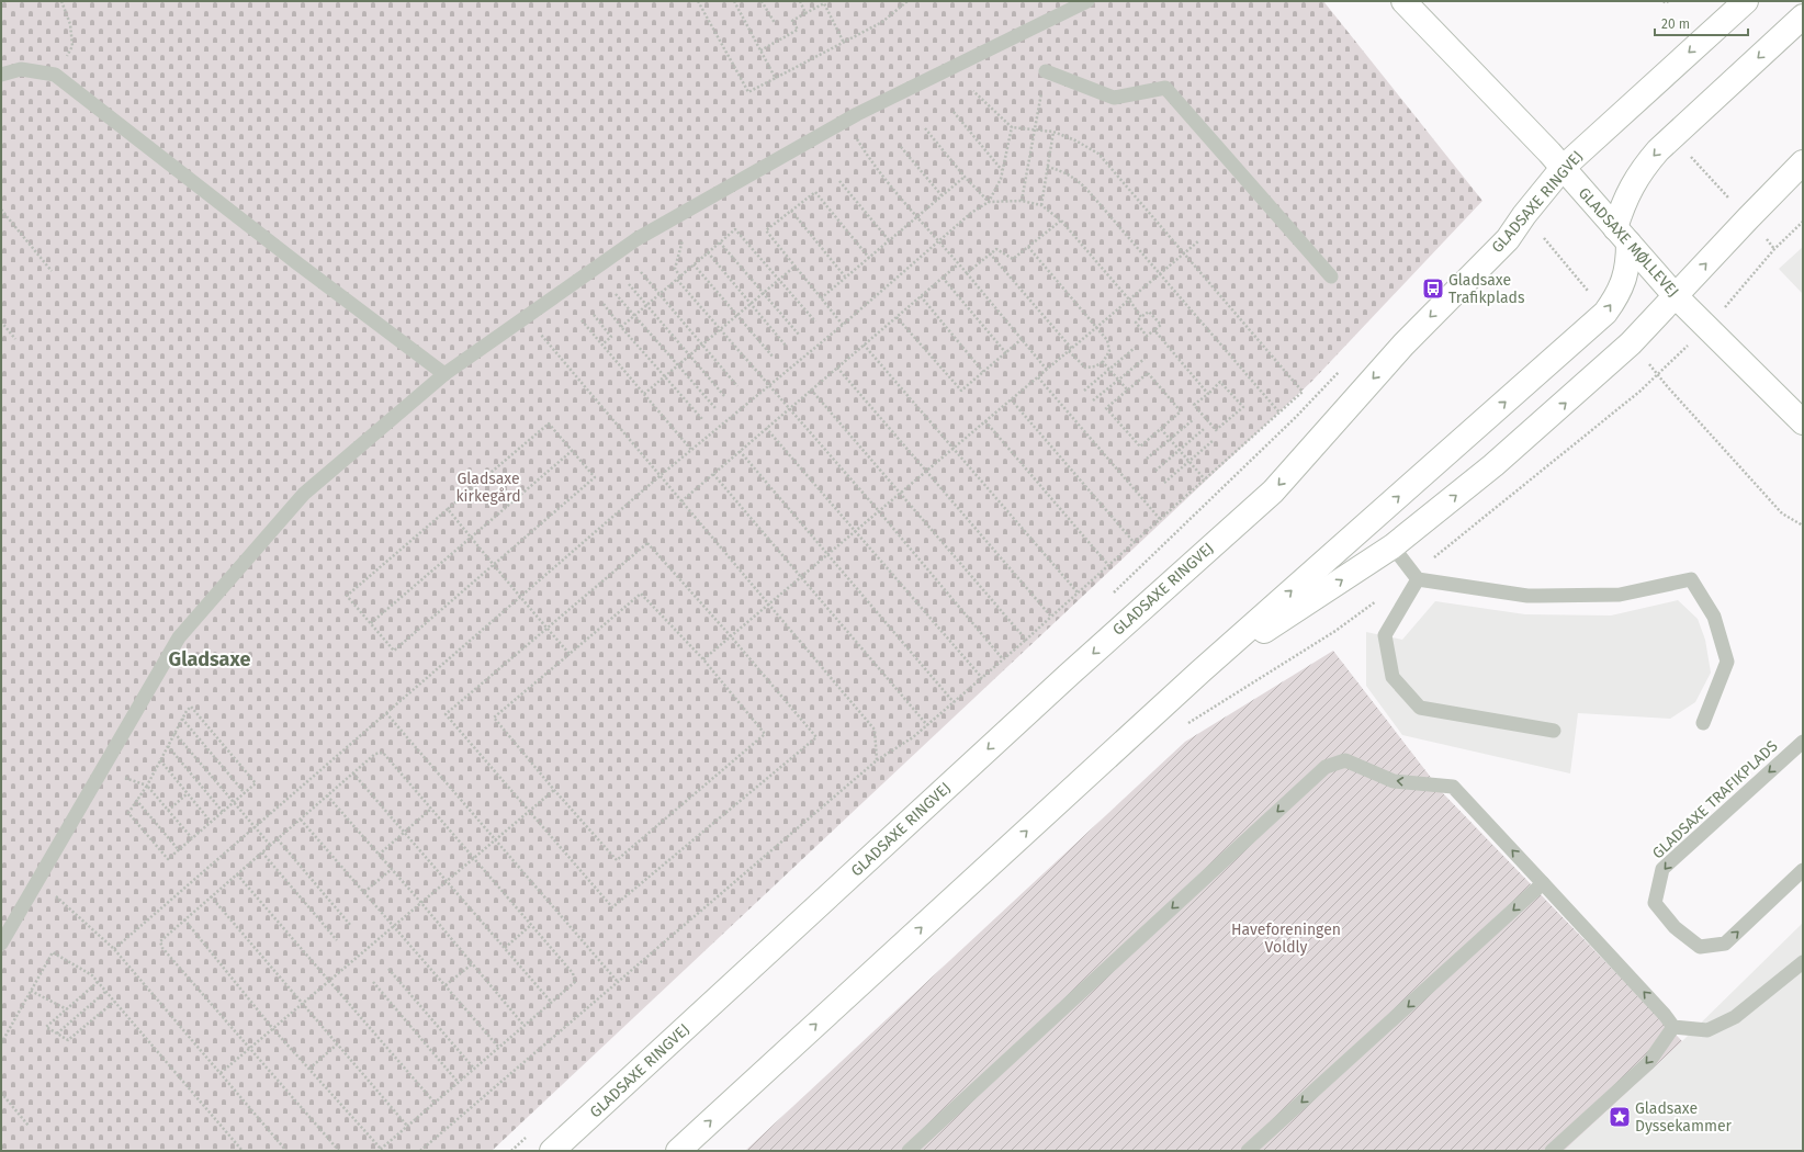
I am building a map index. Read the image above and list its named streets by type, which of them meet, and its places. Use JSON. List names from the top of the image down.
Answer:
{
  "streets": {
    "main road": ["GLADSAXE RINGVEJ", "GLADSAXE MØLLEVEJ"],
    "lane": ["GLADSAXE TRAFIKPLADS"]
  },
  "crossings": [
    ["GLADSAXE RINGVEJ", "GLADSAXE MØLLEVEJ"]
  ],
  "districts": ["Gladsaxe"],
  "parks": ["Gladsaxe kirkegård", "Haveforeningen Voldly"],
  "places": {
    "bus stop": ["Gladsaxe Trafikplads"],
    "place": ["Gladsaxe Dyssekammer"]
  },
  "scale_bar": "20 m"
}
